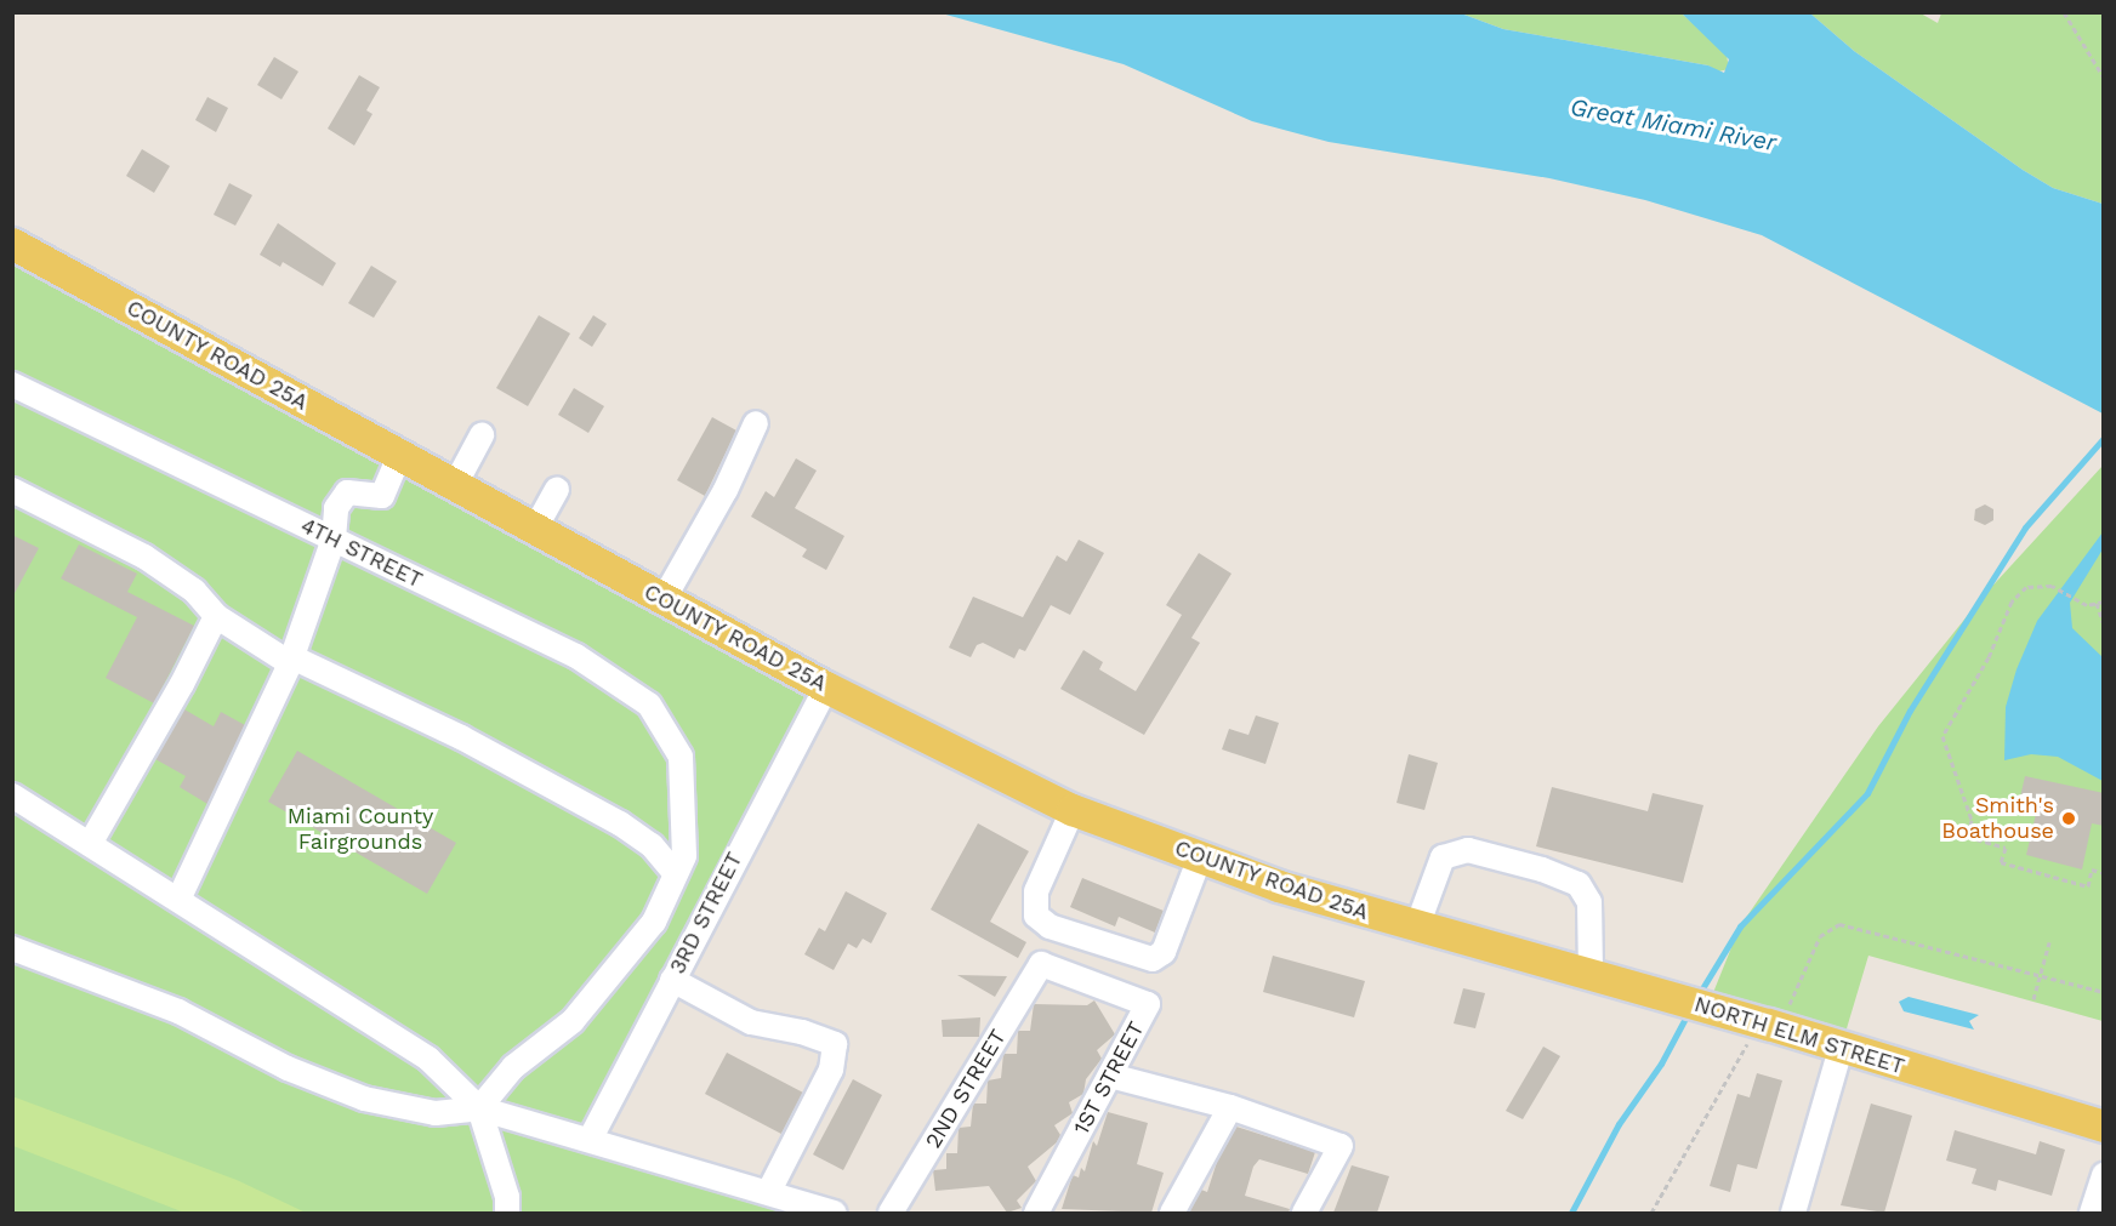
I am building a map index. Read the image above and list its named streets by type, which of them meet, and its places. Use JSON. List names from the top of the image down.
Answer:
{
  "streets": {
    "main road": ["COUNTY ROAD 25A", "NORTH ELM STREET"],
    "street": [
      "4TH STREET",
      "3RD STREET",
      "1ST STREET",
      "2ND STREET"
    ]
  },
  "crossings": [
    ["COUNTY ROAD 25A", "3RD STREET"],
    ["COUNTY ROAD 25A", "NORTH ELM STREET"],
    ["1ST STREET", "2ND STREET"]
  ],
  "water": ["Great Miami River"],
  "parks": ["Miami County Fairgrounds"],
  "places": ["Smith's Boathouse"]
}
